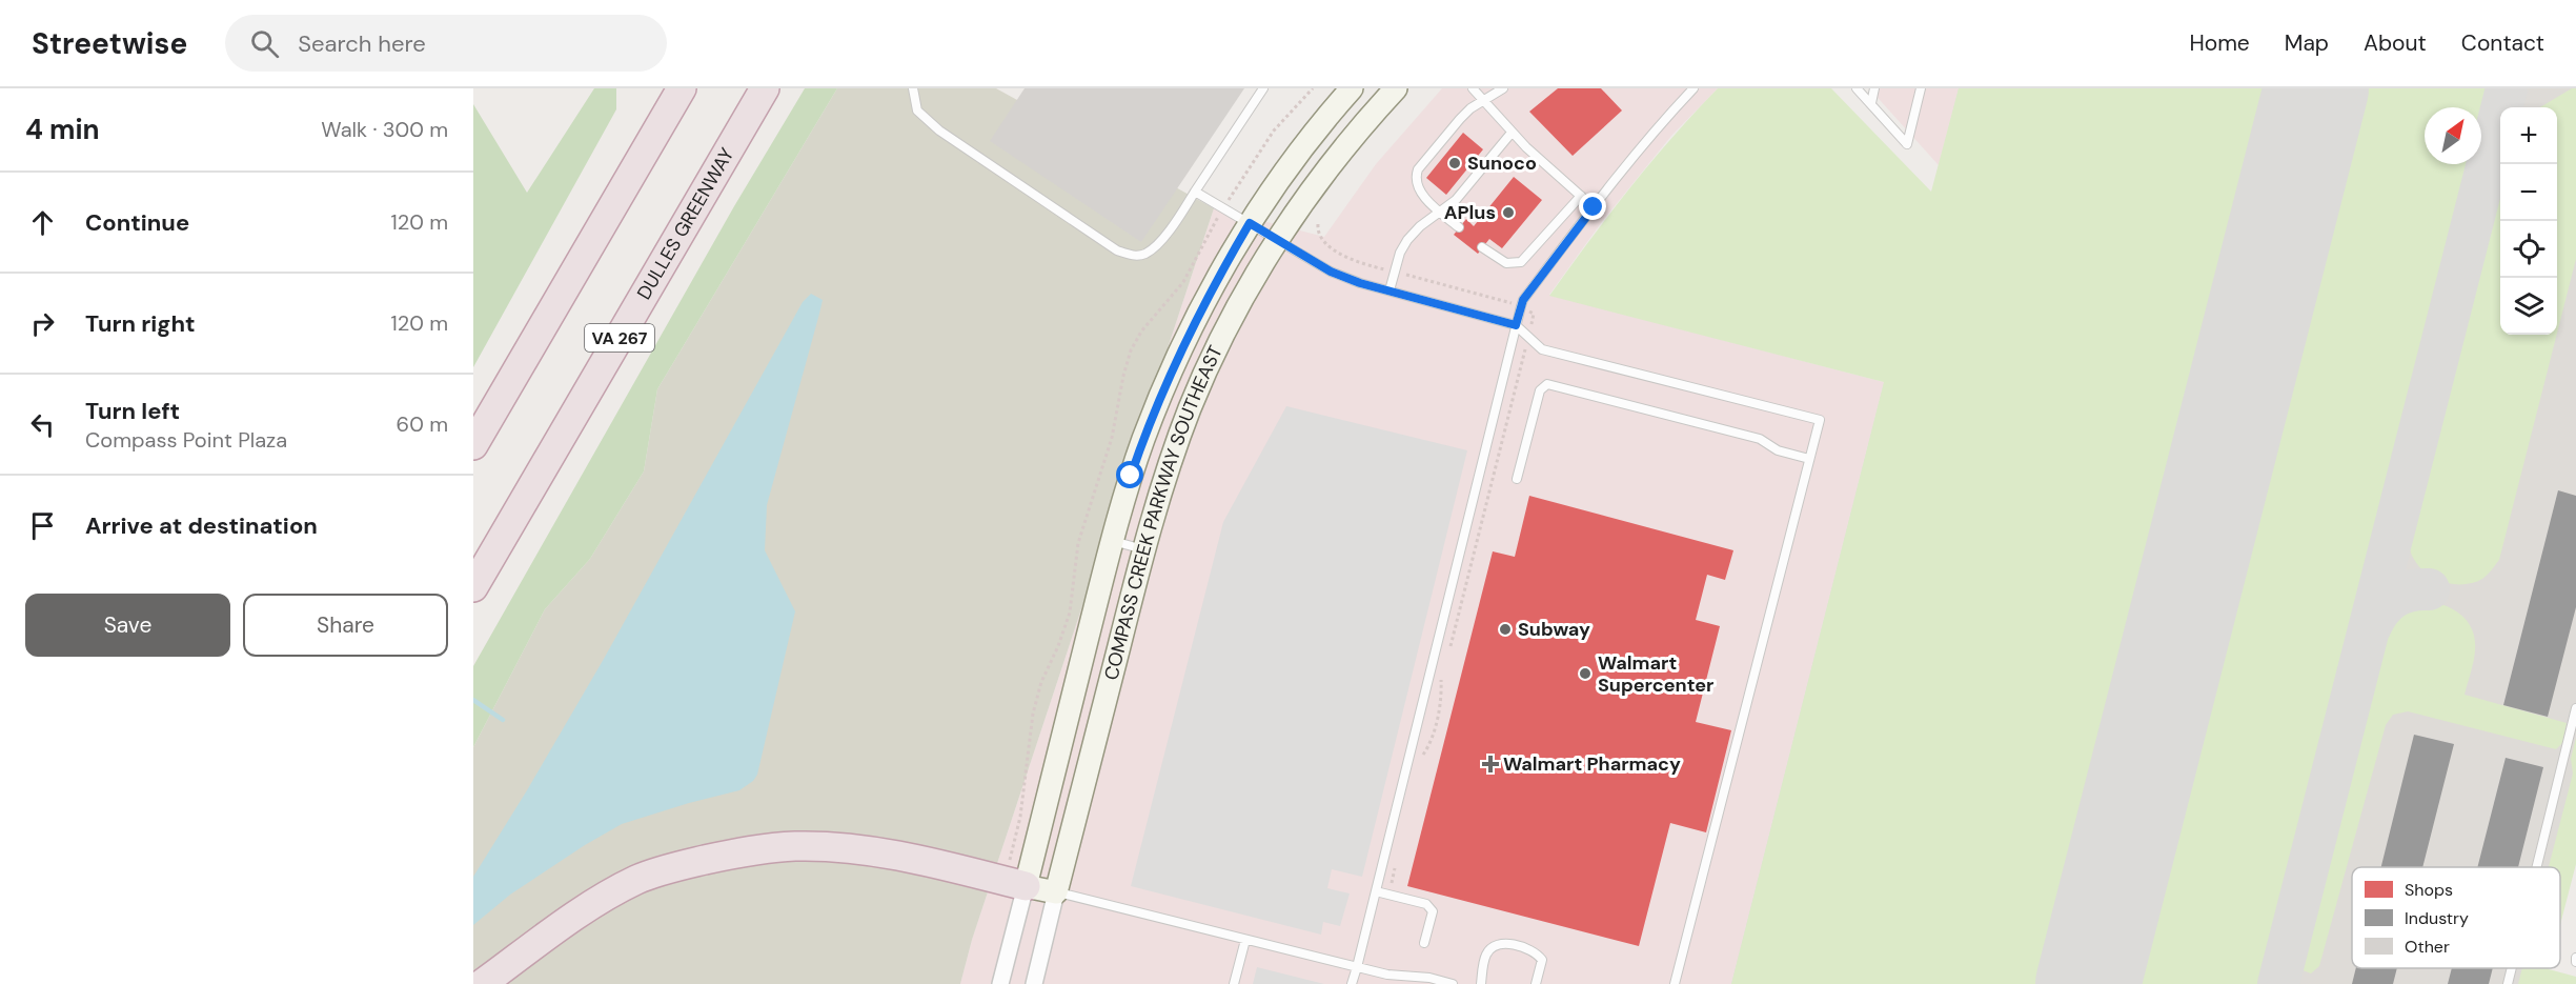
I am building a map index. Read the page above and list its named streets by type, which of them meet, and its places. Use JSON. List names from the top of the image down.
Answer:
{
  "streets": {
    "highway": ["DULLES GREENWAY", "VA 267"],
    "street": ["COMPASS CREEK PARKWAY SOUTHEAST"]
  },
  "places": {
    "other": [
      "Sunoco",
      "APlus",
      "Subway",
      "Walmart Supercenter"
    ],
    "health": ["Walmart Pharmacy"]
  },
  "legend": ["Shops", "Industry", "Other"],
  "north": "top right",
  "page": {
    "header": "Streetwise",
    "search": "Search here",
    "nav": [
      "Home",
      "Map",
      "About",
      "Contact"
    ],
    "heading": ["4 min", "Walk · 300 m"],
    "map_buttons": ["+", "−"],
    "list": [
      ["Continue", "120 m"],
      ["Turn right", "120 m"],
      ["Turn left", "Compass Point Plaza", "60 m"],
      "Arrive at destination"
    ],
    "buttons": ["Save", "Share"]
  }
}
